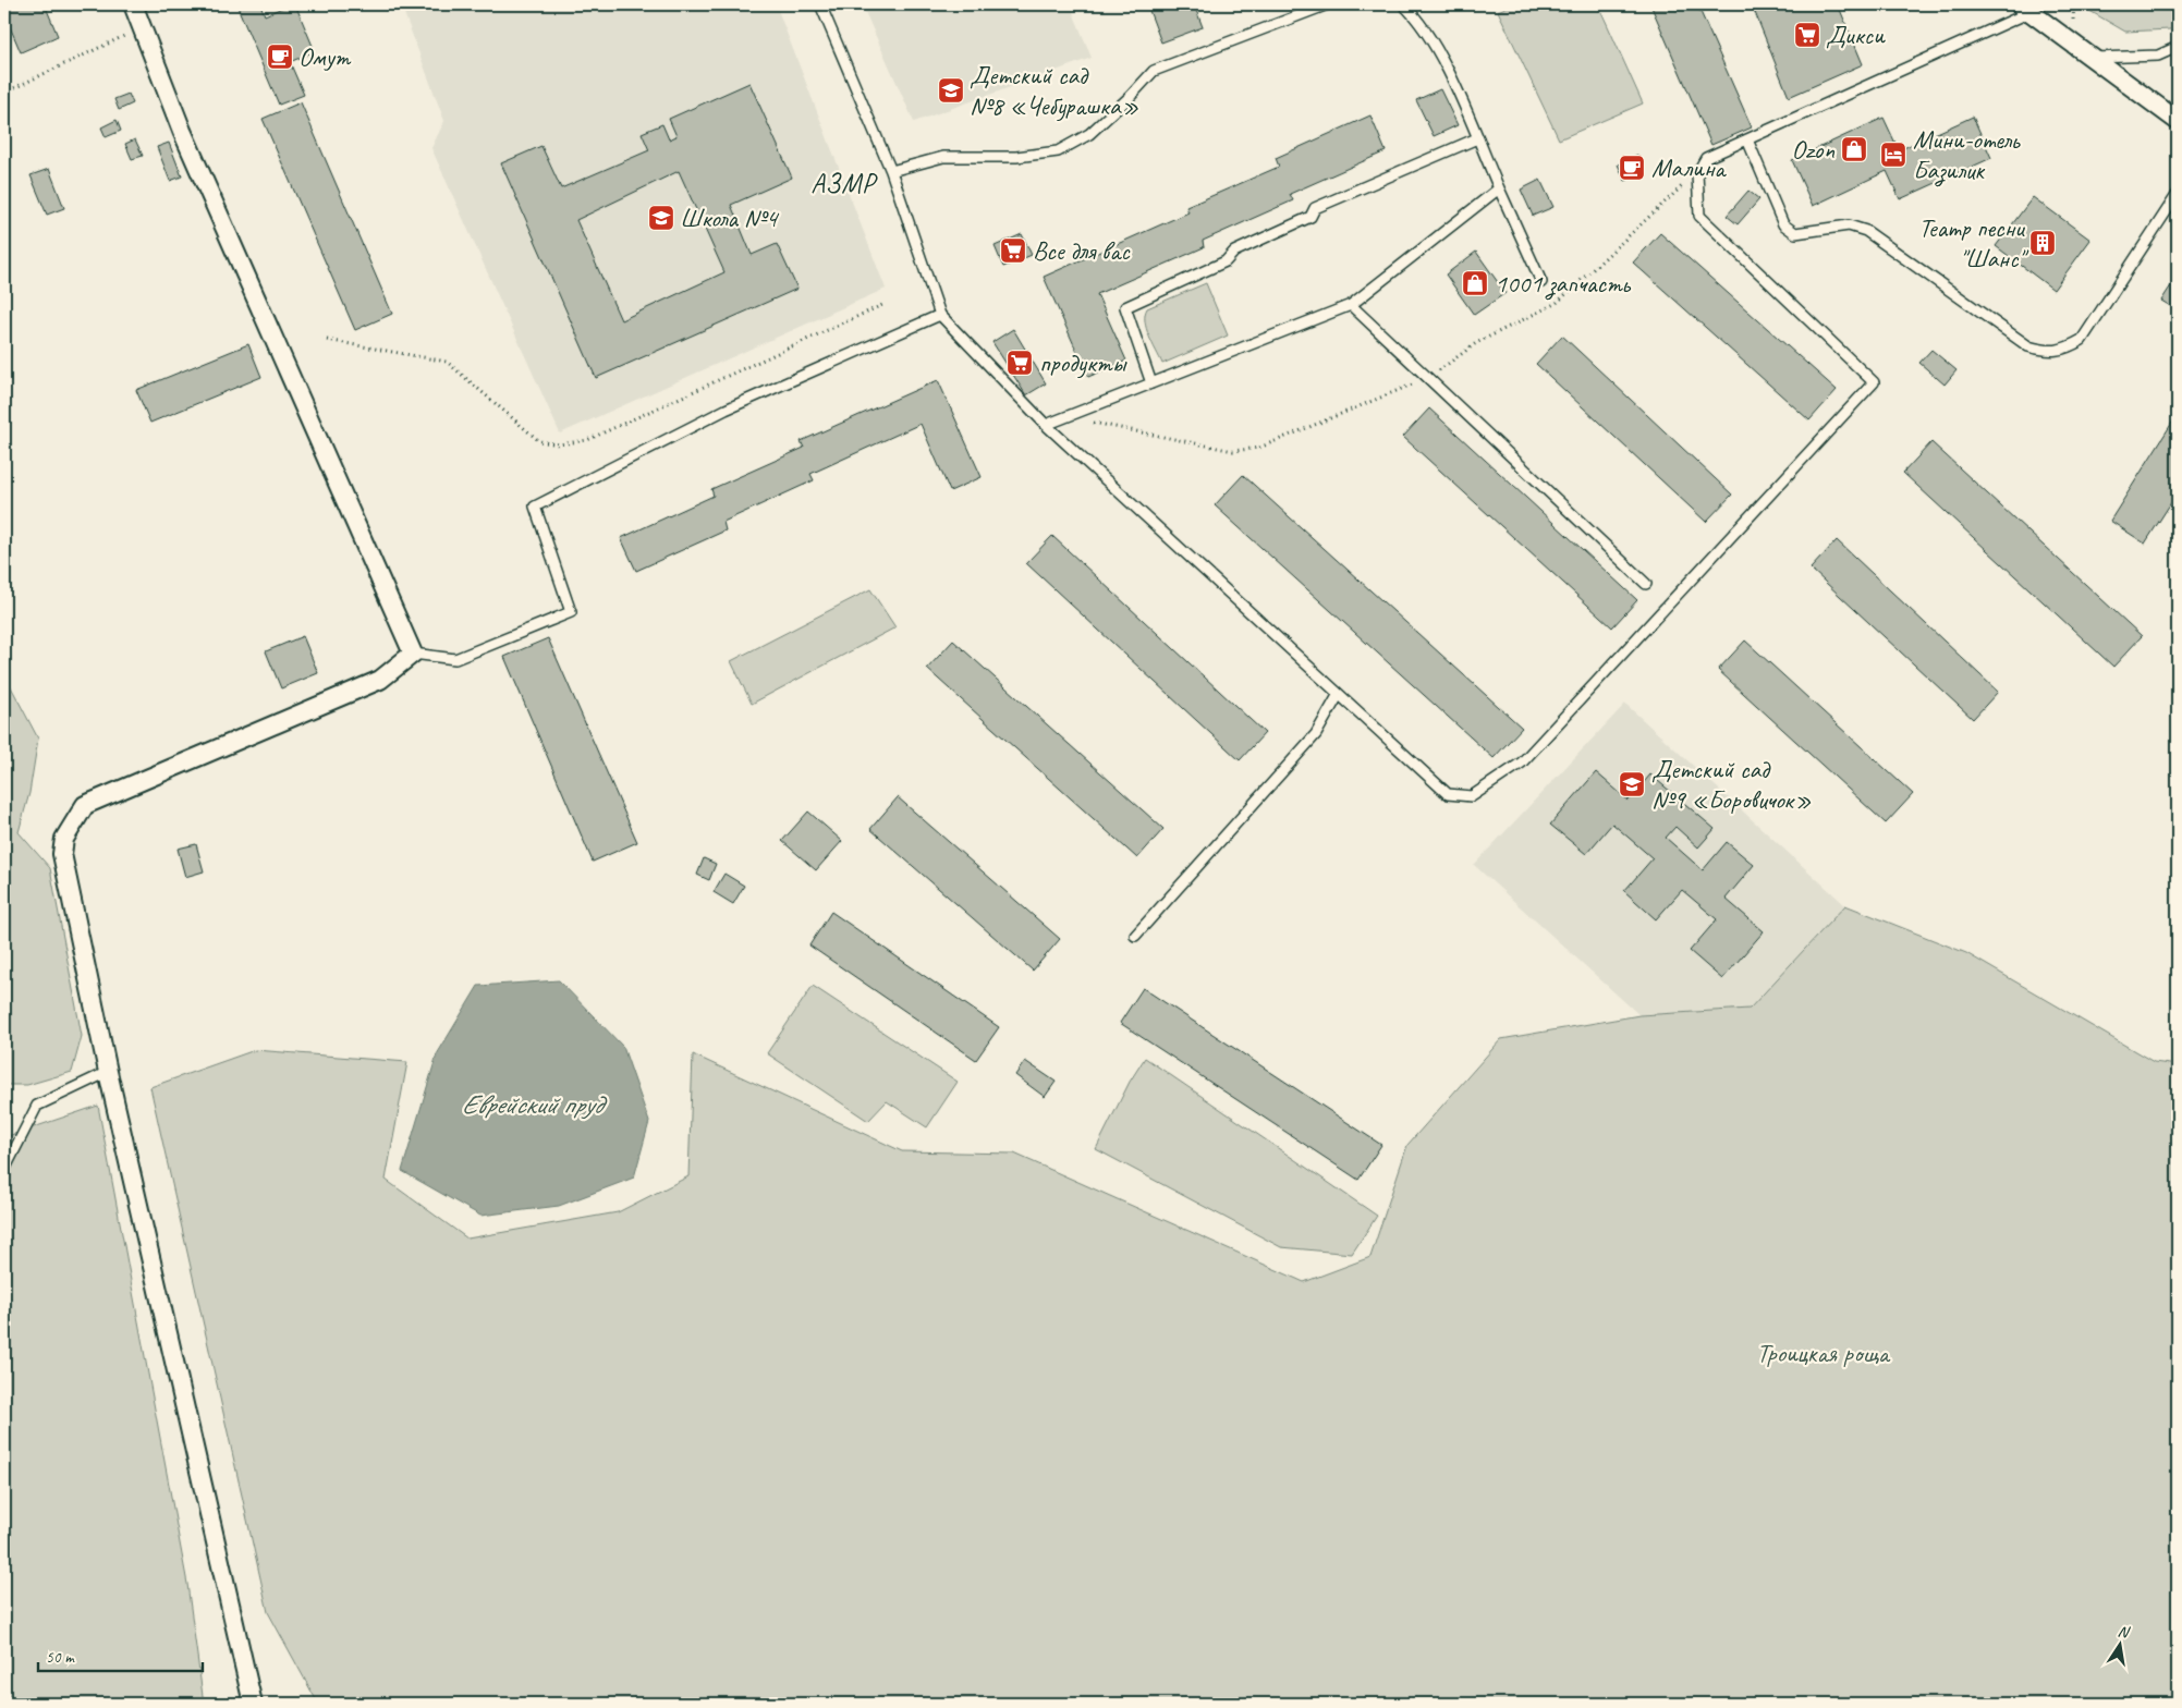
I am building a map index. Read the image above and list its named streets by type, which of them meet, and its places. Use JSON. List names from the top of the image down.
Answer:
{
  "districts": ["АЗМР"],
  "water": ["Еврейский пруд"],
  "parks": ["Троицкая роща"],
  "places": {
    "supermarket": ["Дикси", "Все для вас", "продукты"],
    "cafe": ["Омут", "Малина"],
    "school or university": ["Детский сад №8 «Чебурашка»", "Школа №4", "Детский сад №9 «Боровичок»"],
    "shop": ["Ozon", "1001 запчасть"],
    "hotel": ["Мини-отель Базилик"],
    "building": ["Театр песни \"Шанс\""]
  },
  "scale_bar": "50 m",
  "north": "top"
}
